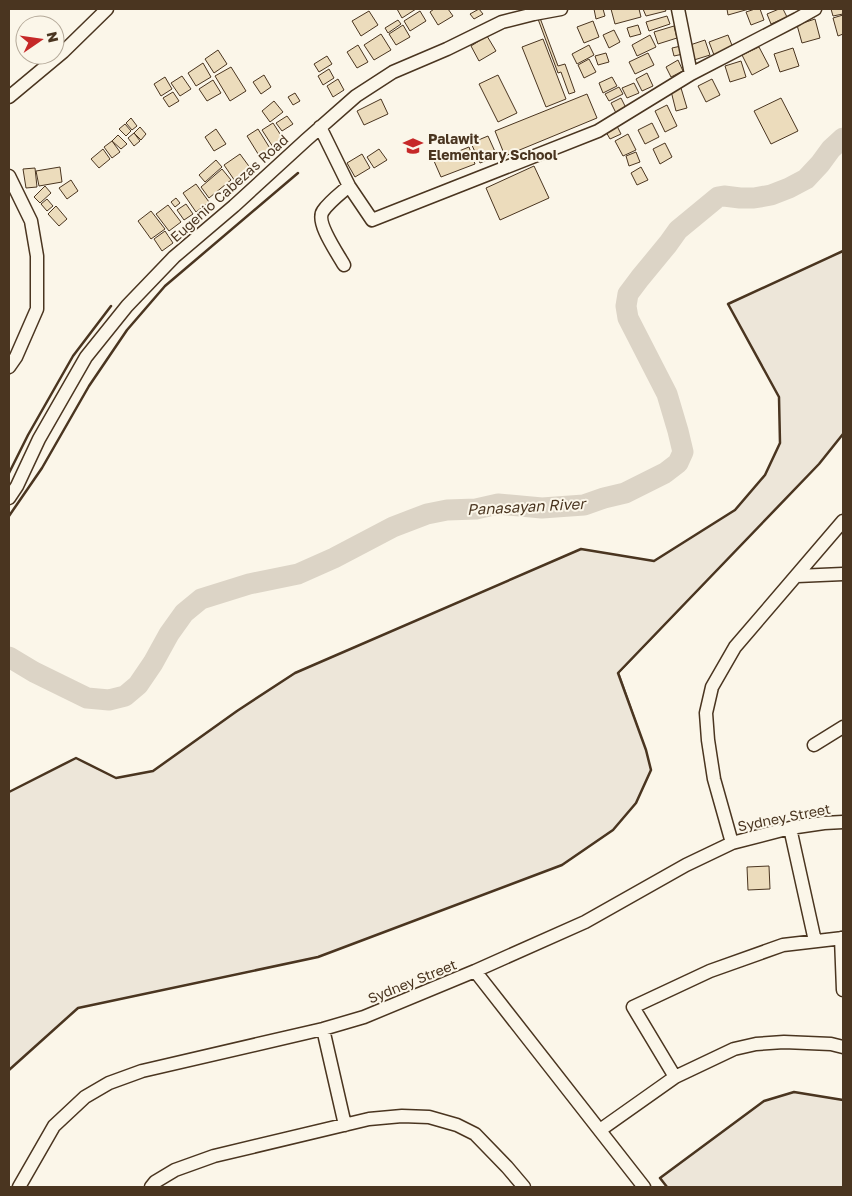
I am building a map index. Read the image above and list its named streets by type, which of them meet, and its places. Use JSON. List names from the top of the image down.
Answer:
{
  "streets": {
    "street": ["Eugenio Cabezas Road", "Sydney Street"]
  },
  "water": ["Panasayan River"],
  "places": {
    "school or university": ["Palawit Elementary School"]
  },
  "north": "right"
}
